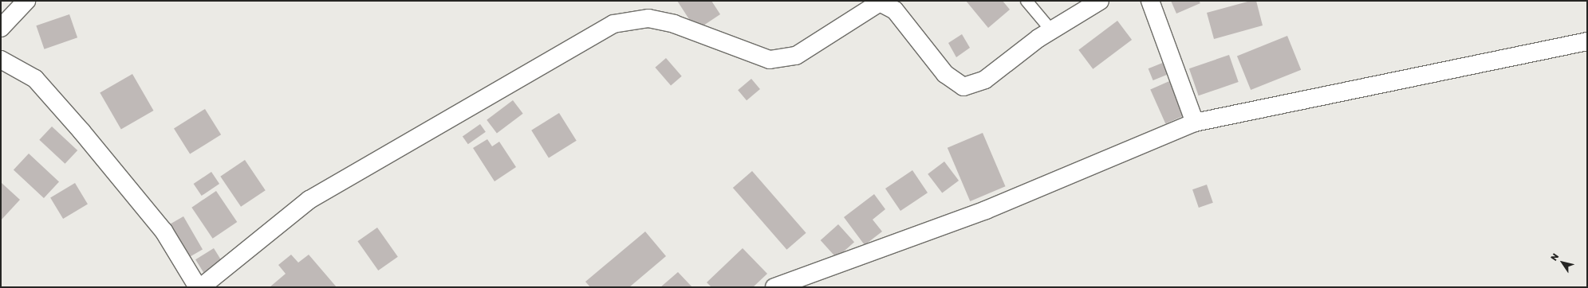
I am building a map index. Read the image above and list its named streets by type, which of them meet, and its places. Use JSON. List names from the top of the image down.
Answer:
{
  "north": "top left"
}
